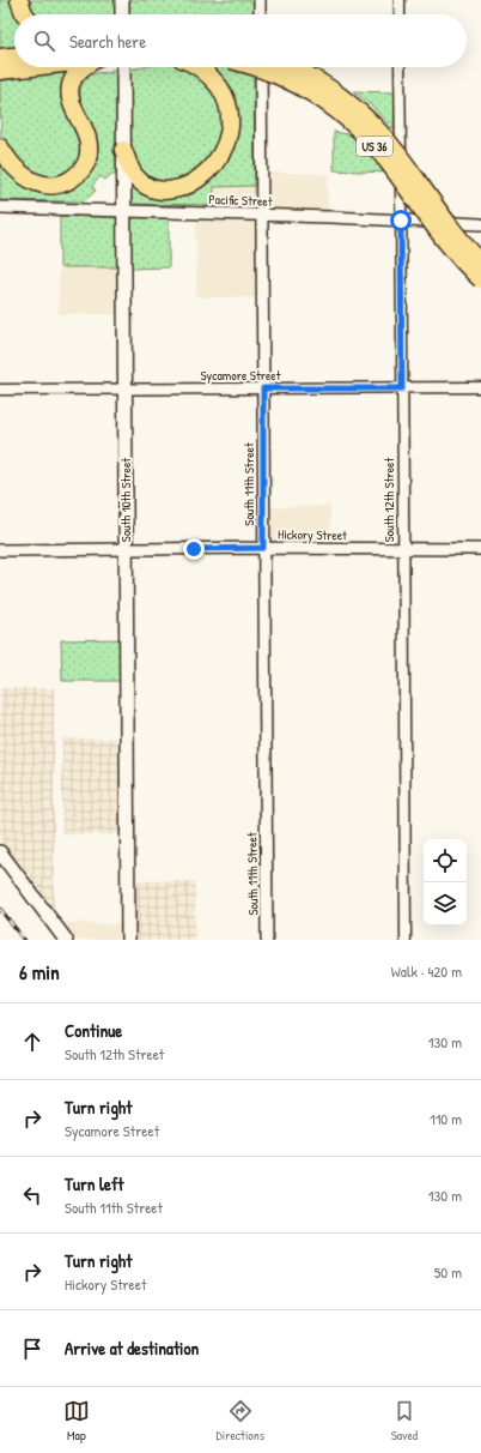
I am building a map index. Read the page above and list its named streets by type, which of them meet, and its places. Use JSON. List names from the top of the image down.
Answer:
{
  "streets": {
    "highway": ["US 36"],
    "main road": ["South 10th Street"],
    "street": [
      "Pacific Street",
      "Sycamore Street",
      "South 11th Street",
      "South 12th Street",
      "Hickory Street"
    ]
  },
  "crossings": [
    ["Pacific Street", "South 11th Street"],
    ["Pacific Street", "South 10th Street"],
    ["Pacific Street", "South 12th Street"],
    ["Sycamore Street", "South 11th Street"],
    ["Sycamore Street", "South 10th Street"],
    ["Sycamore Street", "South 12th Street"],
    ["South 11th Street", "Hickory Street"],
    ["South 10th Street", "Hickory Street"],
    ["South 12th Street", "Hickory Street"]
  ],
  "page": {
    "search": "Search here",
    "heading": ["6 min", "Walk · 420 m"],
    "list": [
      ["Continue", "South 12th Street", "130 m"],
      ["Turn right", "Sycamore Street", "110 m"],
      ["Turn left", "South 11th Street", "130 m"],
      ["Turn right", "Hickory Street", "50 m"],
      "Arrive at destination"
    ],
    "nav": ["Map", "Directions", "Saved"]
  }
}
